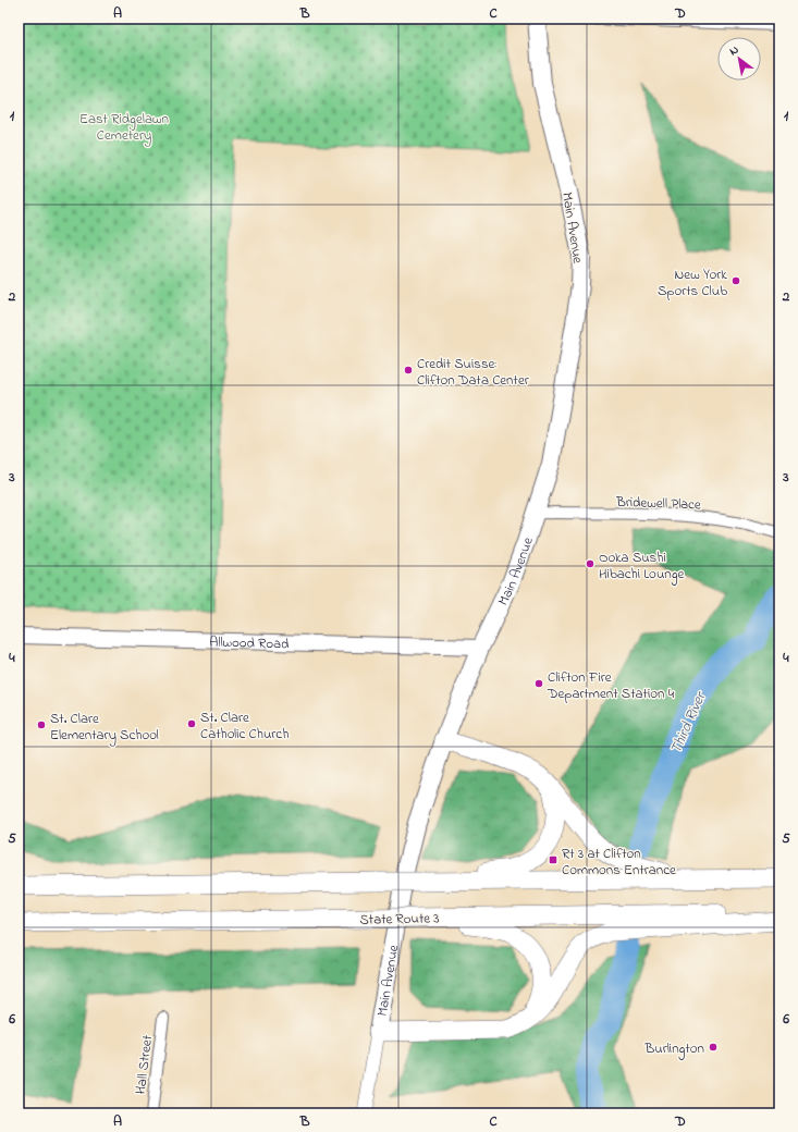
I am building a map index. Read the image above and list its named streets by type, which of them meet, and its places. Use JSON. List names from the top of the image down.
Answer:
{
  "streets": {
    "highway": ["State Route 3"],
    "main road": ["Main Avenue", "Allwood Road"],
    "street": ["Bridewell Place", "Hall Street"]
  },
  "crossings": [
    ["Main Avenue", "Bridewell Place"],
    ["Main Avenue", "Allwood Road"]
  ],
  "water": ["Third River"],
  "parks": ["East Ridgelawn Cemetery"],
  "places": {
    "other": [
      "New York Sports Club",
      "Credit Suisse: Clifton Data Center",
      "Ooka Sushi Hibachi Lounge",
      "Clifton Fire Department Station 4",
      "St. Clare Catholic Church",
      "St. Clare Elementary School",
      "Burlington"
    ],
    "transit": ["Rt 3 at Clifton Commons Entrance"]
  },
  "north": "top left",
  "grid": {
    "columns": [
      "A",
      "B",
      "C",
      "D"
    ],
    "rows": [
      "1",
      "2",
      "3",
      "4",
      "5",
      "6"
    ]
  }
}
